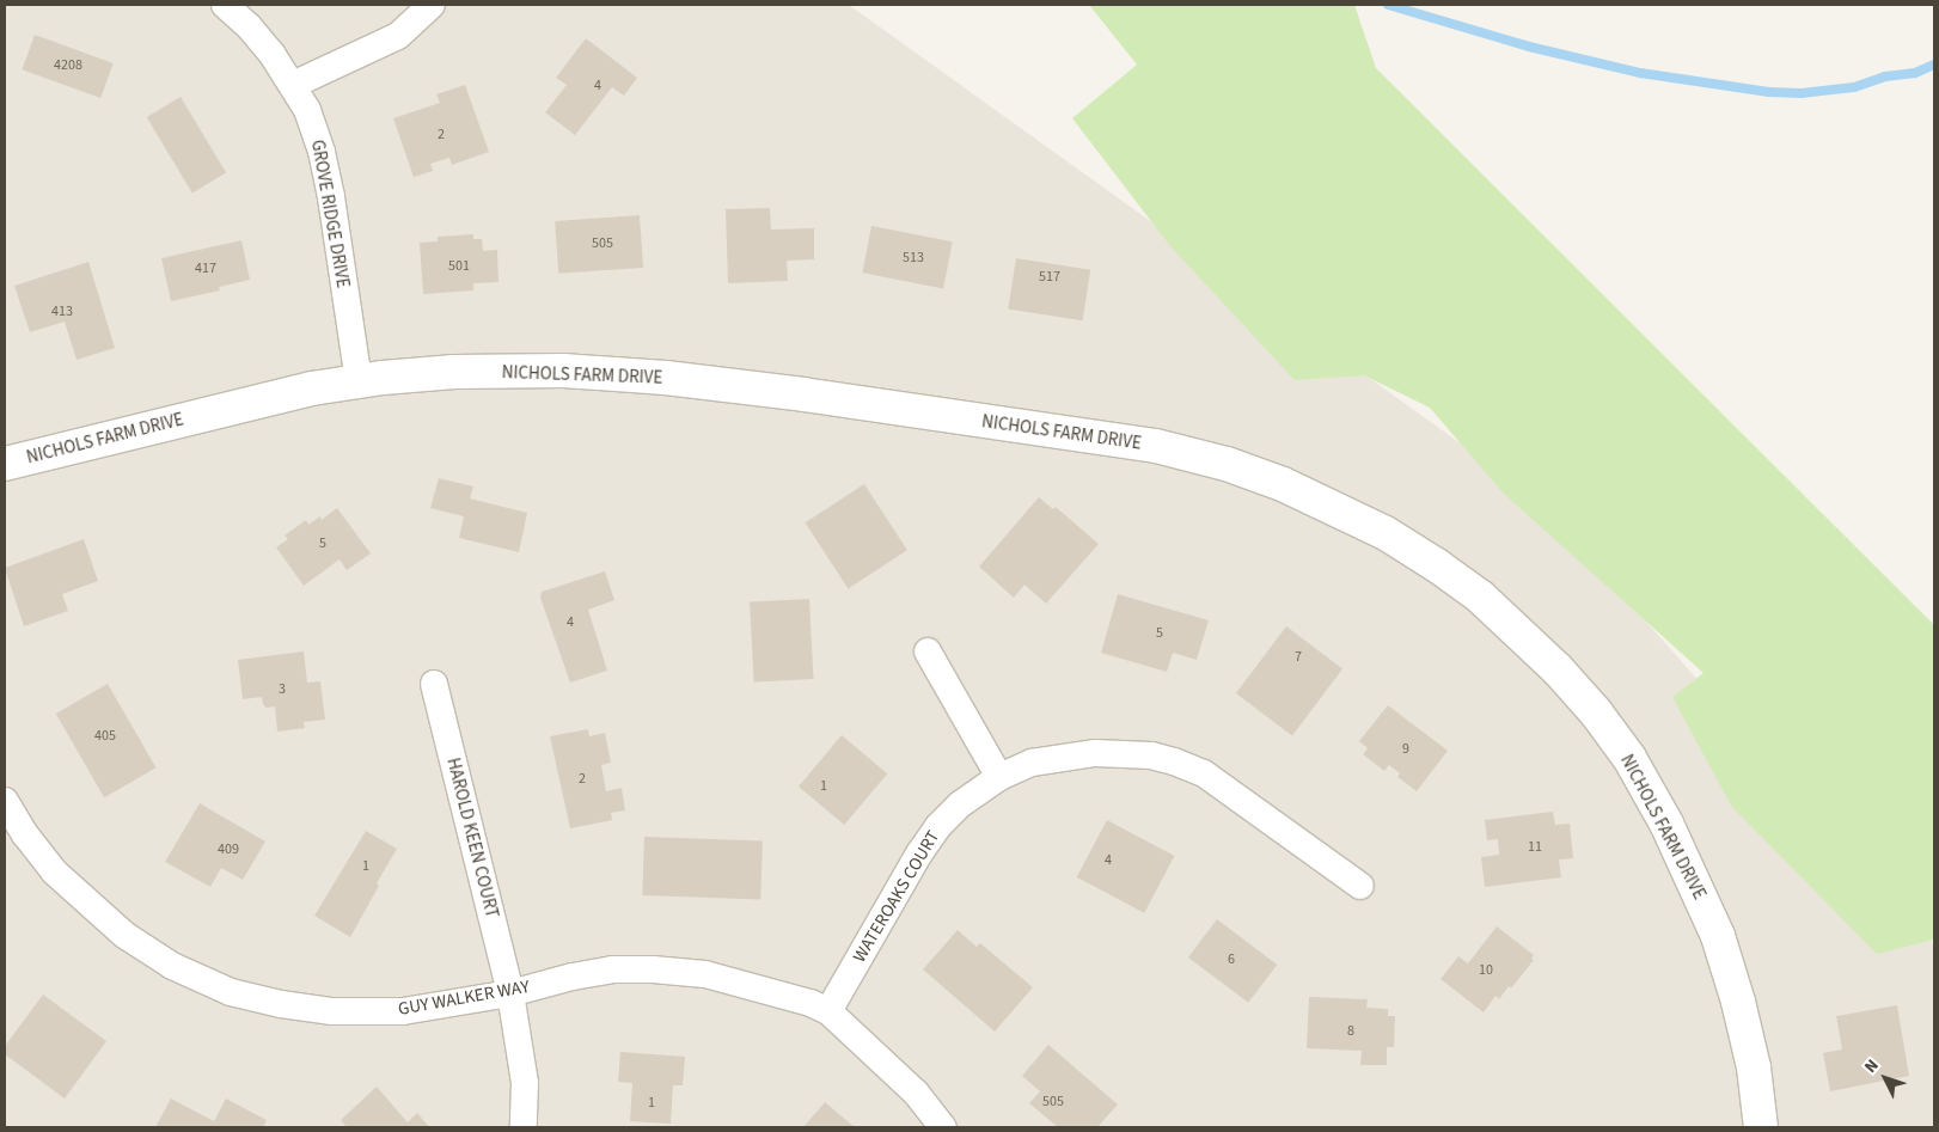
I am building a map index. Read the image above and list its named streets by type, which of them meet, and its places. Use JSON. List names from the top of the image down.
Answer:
{
  "streets": {
    "street": [
      "GROVE RIDGE DRIVE",
      "NICHOLS FARM DRIVE",
      "HAROLD KEEN COURT",
      "WATEROAKS COURT",
      "GUY WALKER WAY"
    ]
  },
  "crossings": [
    ["GROVE RIDGE DRIVE", "NICHOLS FARM DRIVE"],
    ["HAROLD KEEN COURT", "GUY WALKER WAY"],
    ["WATEROAKS COURT", "GUY WALKER WAY"]
  ],
  "house_numbers": [
    "4208",
    "4",
    "2",
    "505",
    "513",
    "501",
    "417",
    "517",
    "413",
    "5",
    "4",
    "5",
    "7",
    "3",
    "405",
    "9",
    "2",
    "1",
    "11",
    "409",
    "4",
    "1",
    "6",
    "10",
    "8",
    "505",
    "1"
  ],
  "north": "top left"
}
